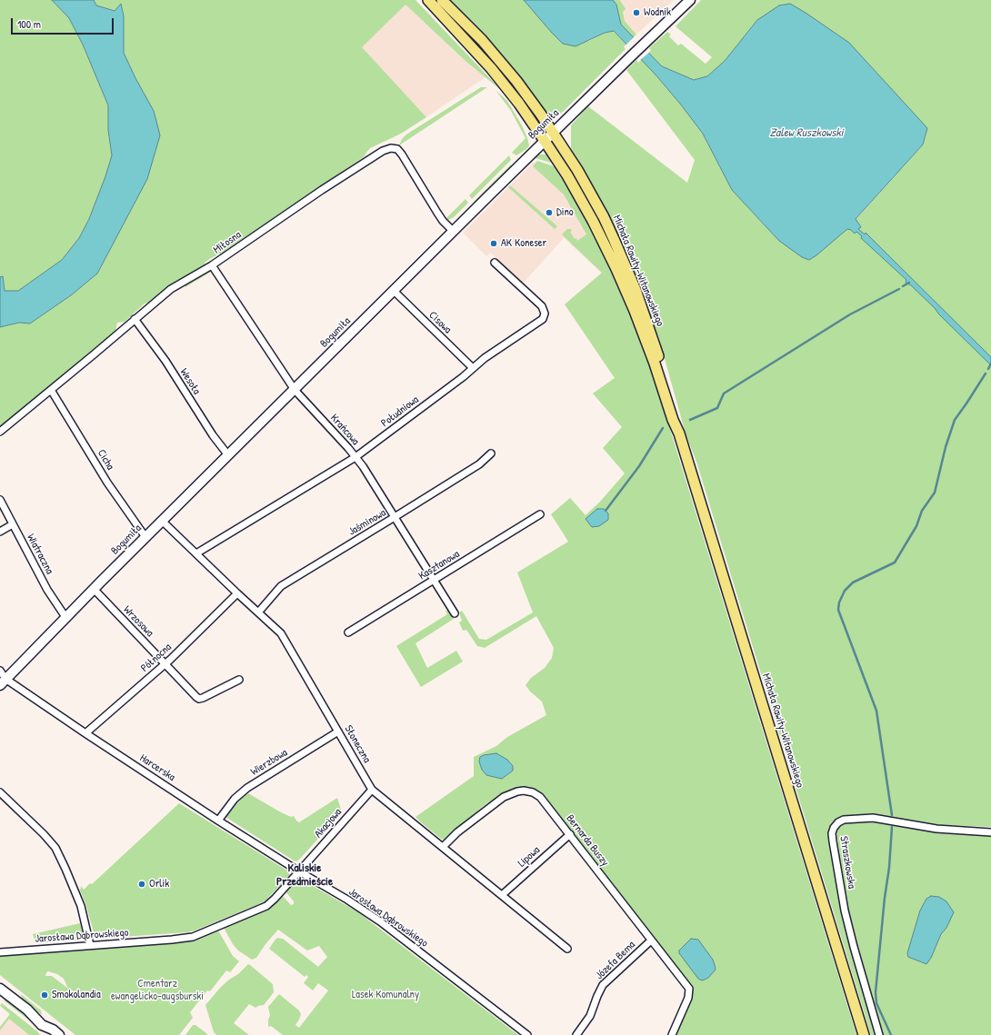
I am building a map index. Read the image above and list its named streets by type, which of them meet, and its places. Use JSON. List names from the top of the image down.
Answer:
{
  "streets": {
    "main road": ["Michała Rawity-Witanowskiego"],
    "street": [
      "Bogumiła",
      "Miłosna",
      "Cisowa",
      "Wesoła",
      "Południowa",
      "Krańcowa",
      "Cicha",
      "Jaśminowa",
      "Wiatraczna",
      "Kasztanowa",
      "Wrzosowa",
      "Północna",
      "Słoneczna",
      "Wierzbowa",
      "Harcerska",
      "Akacjowa",
      "Bernarda Buszy",
      "Lipowa",
      "Straszkowska",
      "Jarosława Dąbrowskiego",
      "Józefa Bema"
    ]
  },
  "crossings": [
    ["Bogumiła", "Miłosna"],
    ["Bogumiła", "Michała Rawity-Witanowskiego"],
    ["Bogumiła", "Cisowa"],
    ["Bogumiła", "Wesoła"],
    ["Bogumiła", "Krańcowa"],
    ["Bogumiła", "Cicha"],
    ["Bogumiła", "Wiatraczna"],
    ["Bogumiła", "Wrzosowa"],
    ["Bogumiła", "Słoneczna"],
    ["Bogumiła", "Harcerska"],
    ["Miłosna", "Wesoła"],
    ["Miłosna", "Krańcowa"],
    ["Miłosna", "Cicha"],
    ["Cisowa", "Południowa"],
    ["Południowa", "Krańcowa"],
    ["Południowa", "Słoneczna"],
    ["Krańcowa", "Jaśminowa"],
    ["Krańcowa", "Kasztanowa"],
    ["Jaśminowa", "Słoneczna"],
    ["Wrzosowa", "Północna"],
    ["Północna", "Słoneczna"],
    ["Północna", "Harcerska"],
    ["Słoneczna", "Wierzbowa"],
    ["Słoneczna", "Akacjowa"],
    ["Słoneczna", "Bernarda Buszy"],
    ["Słoneczna", "Lipowa"],
    ["Wierzbowa", "Harcerska"],
    ["Harcerska", "Akacjowa"],
    ["Harcerska", "Jarosława Dąbrowskiego"],
    ["Akacjowa", "Jarosława Dąbrowskiego"],
    ["Bernarda Buszy", "Lipowa"],
    ["Bernarda Buszy", "Józefa Bema"]
  ],
  "districts": ["Kaliskie Przedmieście"],
  "water": ["Zalew Ruszkowski"],
  "parks": ["Cmentarz ewangelicko-augsburski", "Lasek Komunalny"],
  "places": [
    "Wodnik",
    "Dino",
    "AK Koneser",
    "Orlik",
    "Smokolandia"
  ],
  "scale_bar": "100 m"
}
